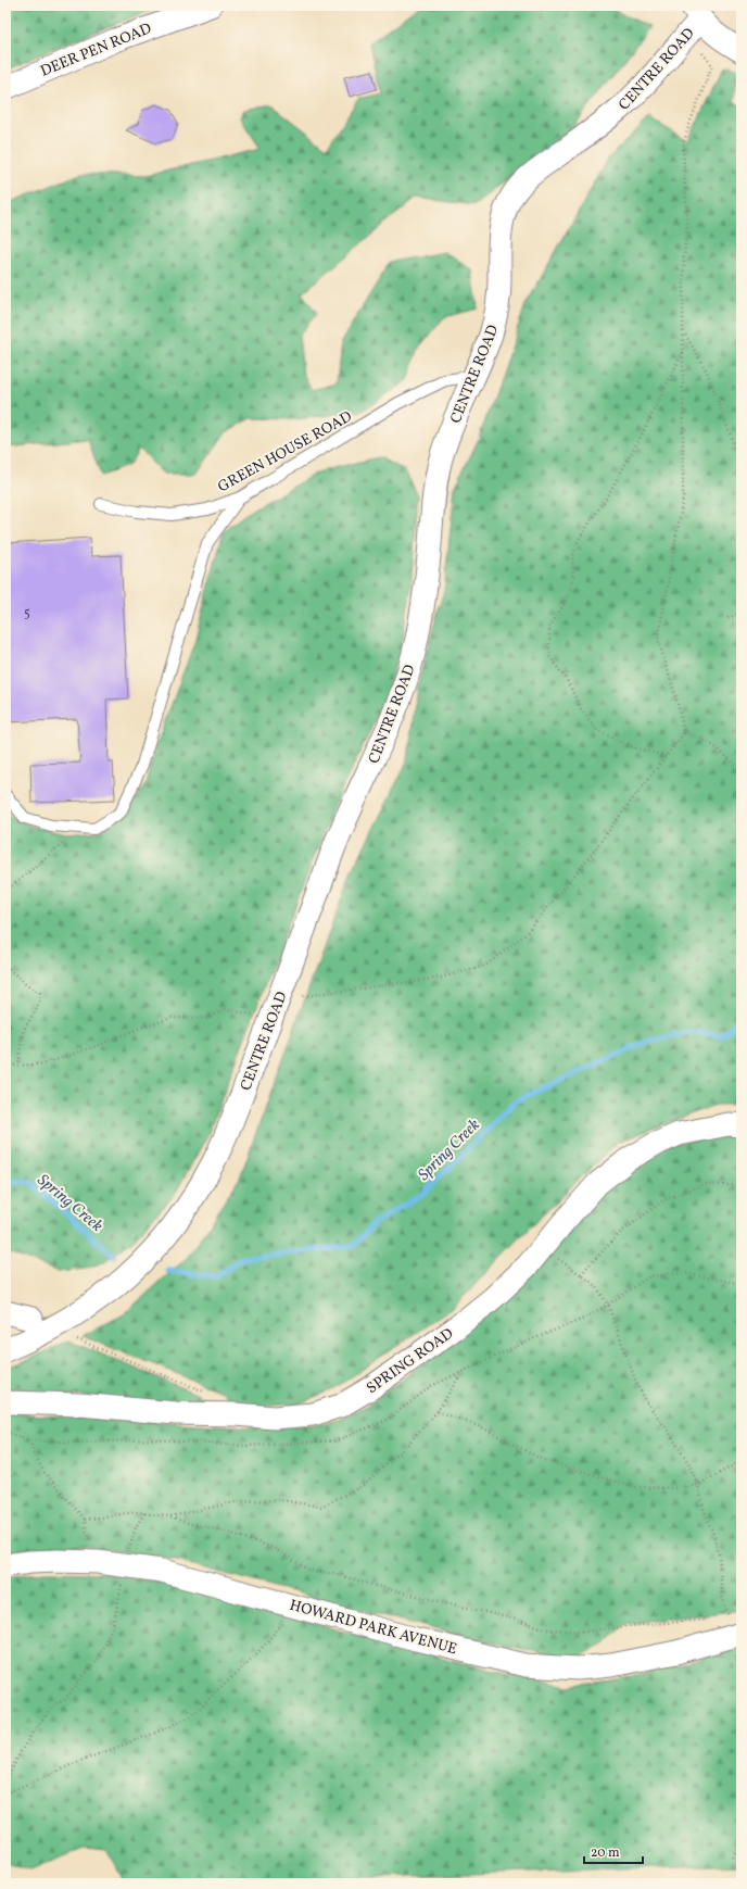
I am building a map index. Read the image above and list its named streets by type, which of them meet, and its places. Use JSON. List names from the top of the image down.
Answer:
{
  "streets": {
    "street": [
      "DEER PEN ROAD",
      "CENTRE ROAD",
      "SPRING ROAD",
      "HOWARD PARK AVENUE"
    ],
    "lane": ["GREEN HOUSE ROAD"]
  },
  "crossings": [
    ["CENTRE ROAD", "GREEN HOUSE ROAD"]
  ],
  "water": ["Spring Creek"],
  "house_numbers": ["5"],
  "scale_bar": "20 m"
}
